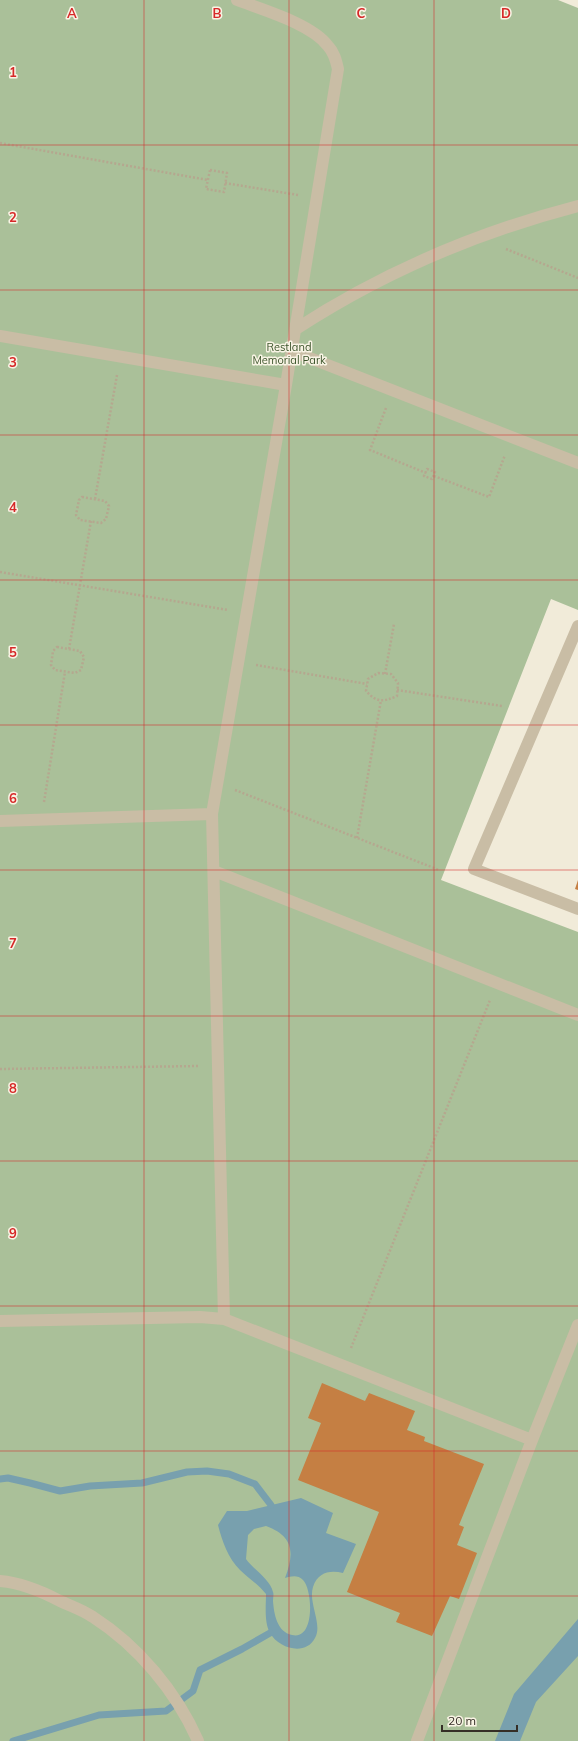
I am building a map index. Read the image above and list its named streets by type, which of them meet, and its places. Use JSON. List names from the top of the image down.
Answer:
{
  "parks": ["Restland Memorial Park"],
  "scale_bar": "20 m",
  "grid": {
    "columns": [
      "A",
      "B",
      "C",
      "D"
    ],
    "rows": [
      "1",
      "2",
      "3",
      "4",
      "5",
      "6",
      "7",
      "8",
      "9"
    ]
  }
}
